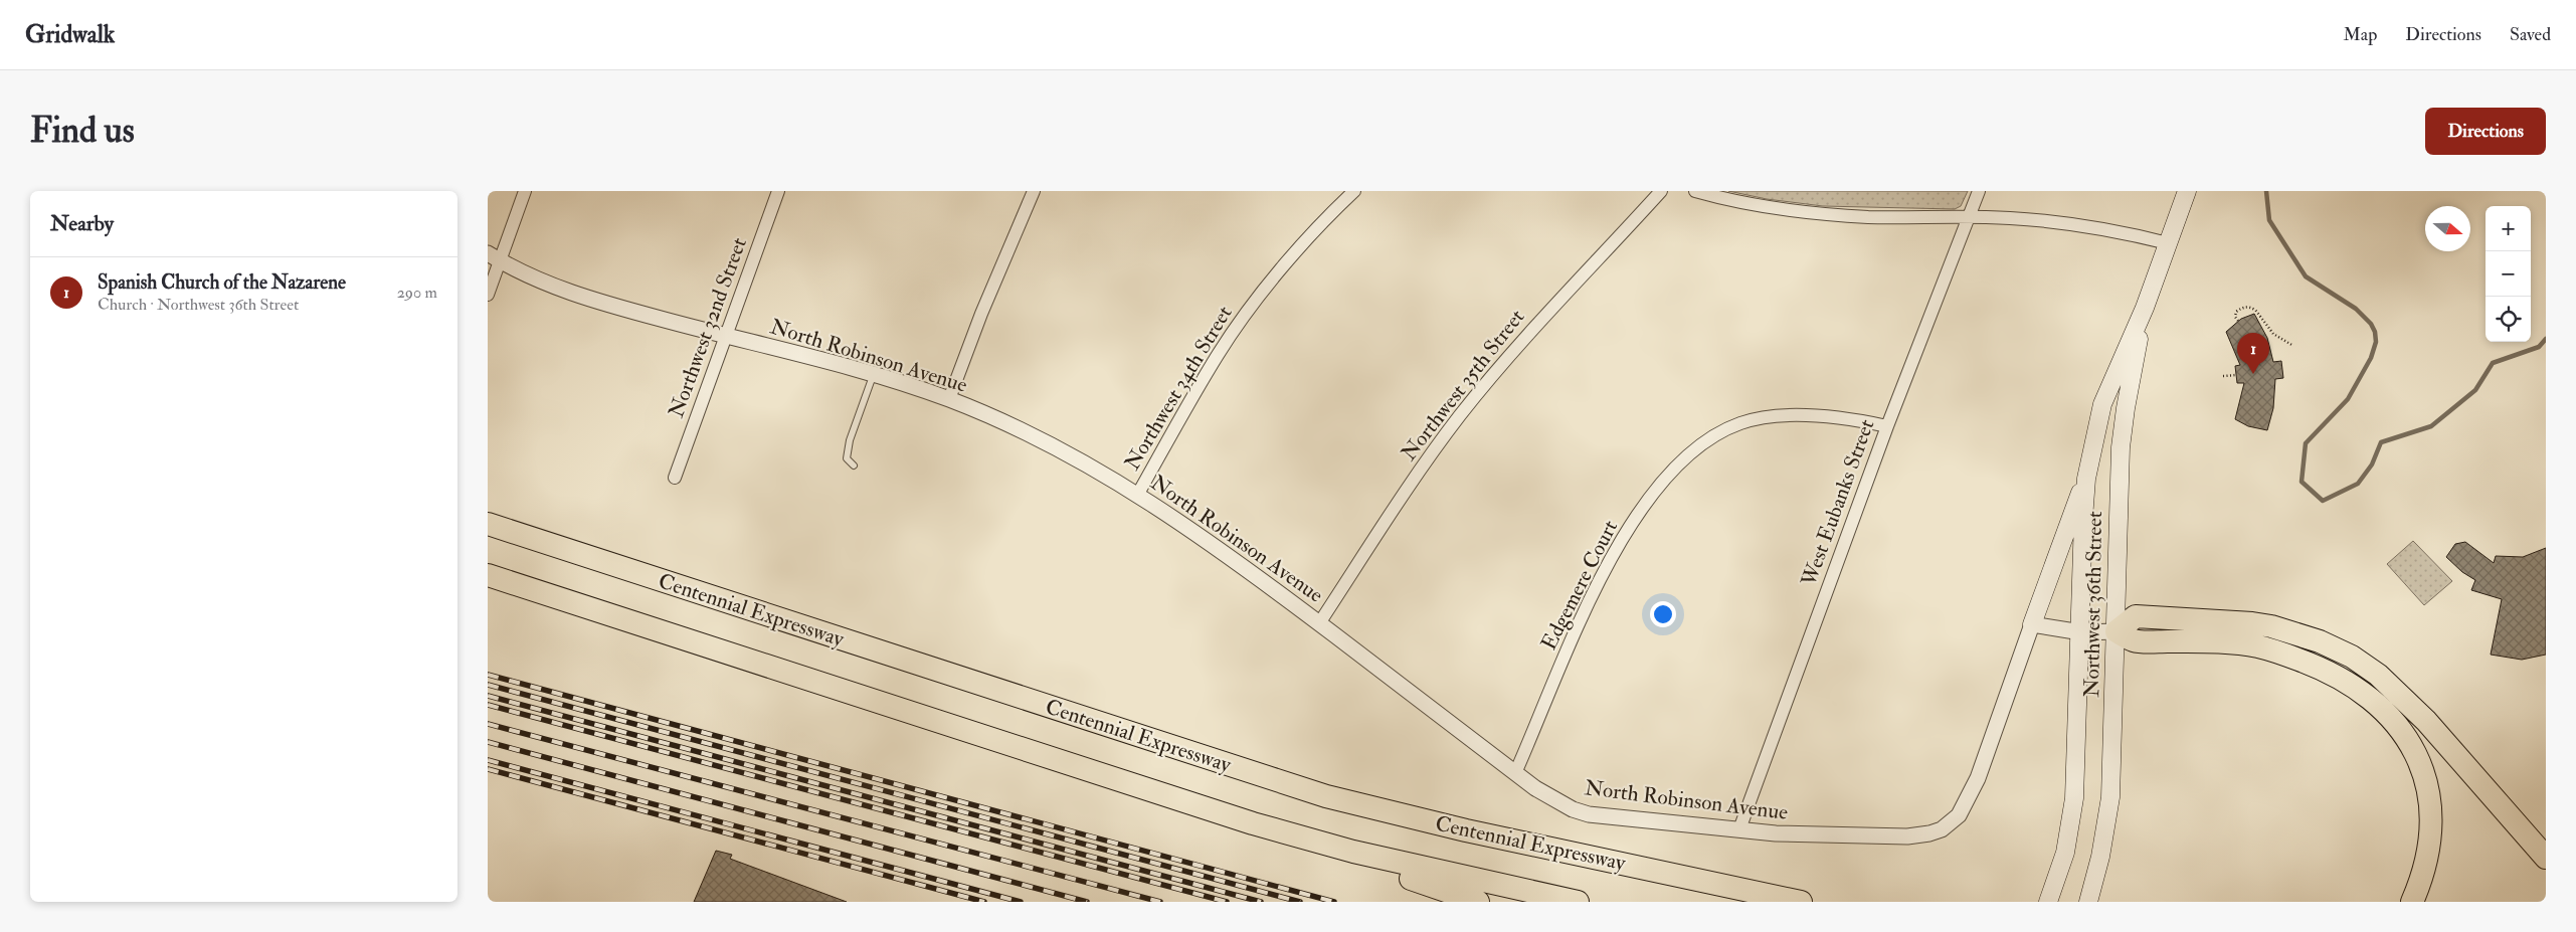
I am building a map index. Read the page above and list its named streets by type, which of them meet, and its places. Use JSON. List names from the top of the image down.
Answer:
{
  "streets": {
    "highway": ["Centennial Expressway"],
    "main road": ["Northwest 36th Street"],
    "street": [
      "Northwest 32nd Street",
      "North Robinson Avenue",
      "Northwest 35th Street",
      "Northwest 34th Street",
      "West Eubanks Street",
      "Edgemere Court"
    ]
  },
  "crossings": [
    ["Northwest 32nd Street", "North Robinson Avenue"],
    ["North Robinson Avenue", "Northwest 35th Street"],
    ["North Robinson Avenue", "Northwest 34th Street"],
    ["North Robinson Avenue", "West Eubanks Street"],
    ["North Robinson Avenue", "Edgemere Court"],
    ["West Eubanks Street", "Edgemere Court"]
  ],
  "north": "right",
  "page": {
    "header": "Gridwalk",
    "nav": ["Map", "Directions", "Saved"],
    "buttons": "Directions",
    "title": "Find us",
    "heading": "Nearby",
    "map_buttons": ["+", "−"],
    "list": [
      {
        "mark": "1",
        "name": "Spanish Church of the Nazarene",
        "note": "Church · Northwest 36th Street",
        "value": "290 m"
      }
    ],
    "pins": "1"
  }
}
